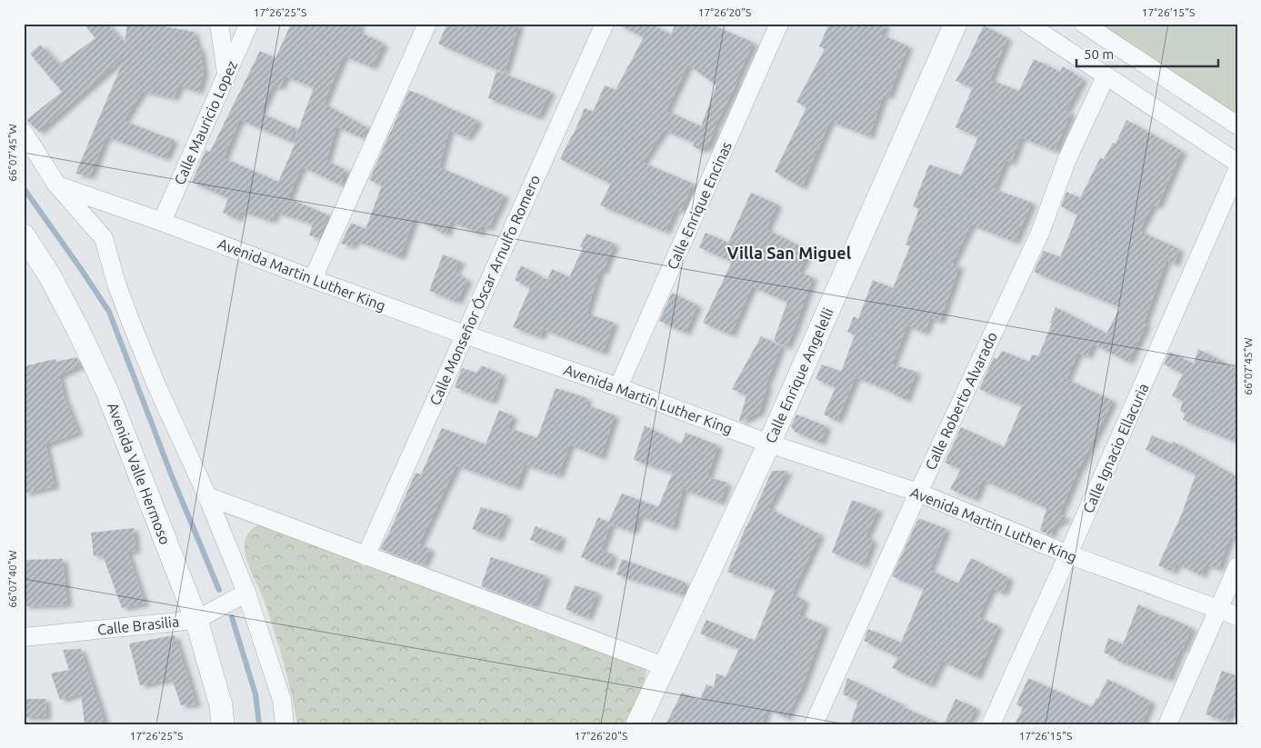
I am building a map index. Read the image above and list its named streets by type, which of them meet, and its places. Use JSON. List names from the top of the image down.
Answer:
{
  "streets": {
    "street": [
      "Calle Mauricio Lopez",
      "Calle Enrique Encinas",
      "Avenida Martin Luther King",
      "Calle Monseñor Óscar Arnulfo Romero",
      "Calle Enrique Angelelli",
      "Calle Roberto Alvarado",
      "Calle Ignacio Ellacuria",
      "Avenida Valle Hermoso",
      "Calle Brasilia"
    ]
  },
  "crossings": [
    ["Calle Mauricio Lopez", "Avenida Martin Luther King"],
    ["Calle Enrique Encinas", "Avenida Martin Luther King"],
    ["Avenida Martin Luther King", "Calle Monseñor Óscar Arnulfo Romero"],
    ["Avenida Martin Luther King", "Calle Enrique Angelelli"],
    ["Avenida Martin Luther King", "Calle Roberto Alvarado"],
    ["Avenida Martin Luther King", "Calle Ignacio Ellacuria"],
    ["Avenida Valle Hermoso", "Calle Brasilia"]
  ],
  "districts": ["Villa San Miguel"],
  "scale_bar": "50 m",
  "coordinates": [
    "17°26'25\"S",
    "17°26'20\"S",
    "17°26'15\"S",
    "66°07'45\"W",
    "66°07'40\"W"
  ]
}
